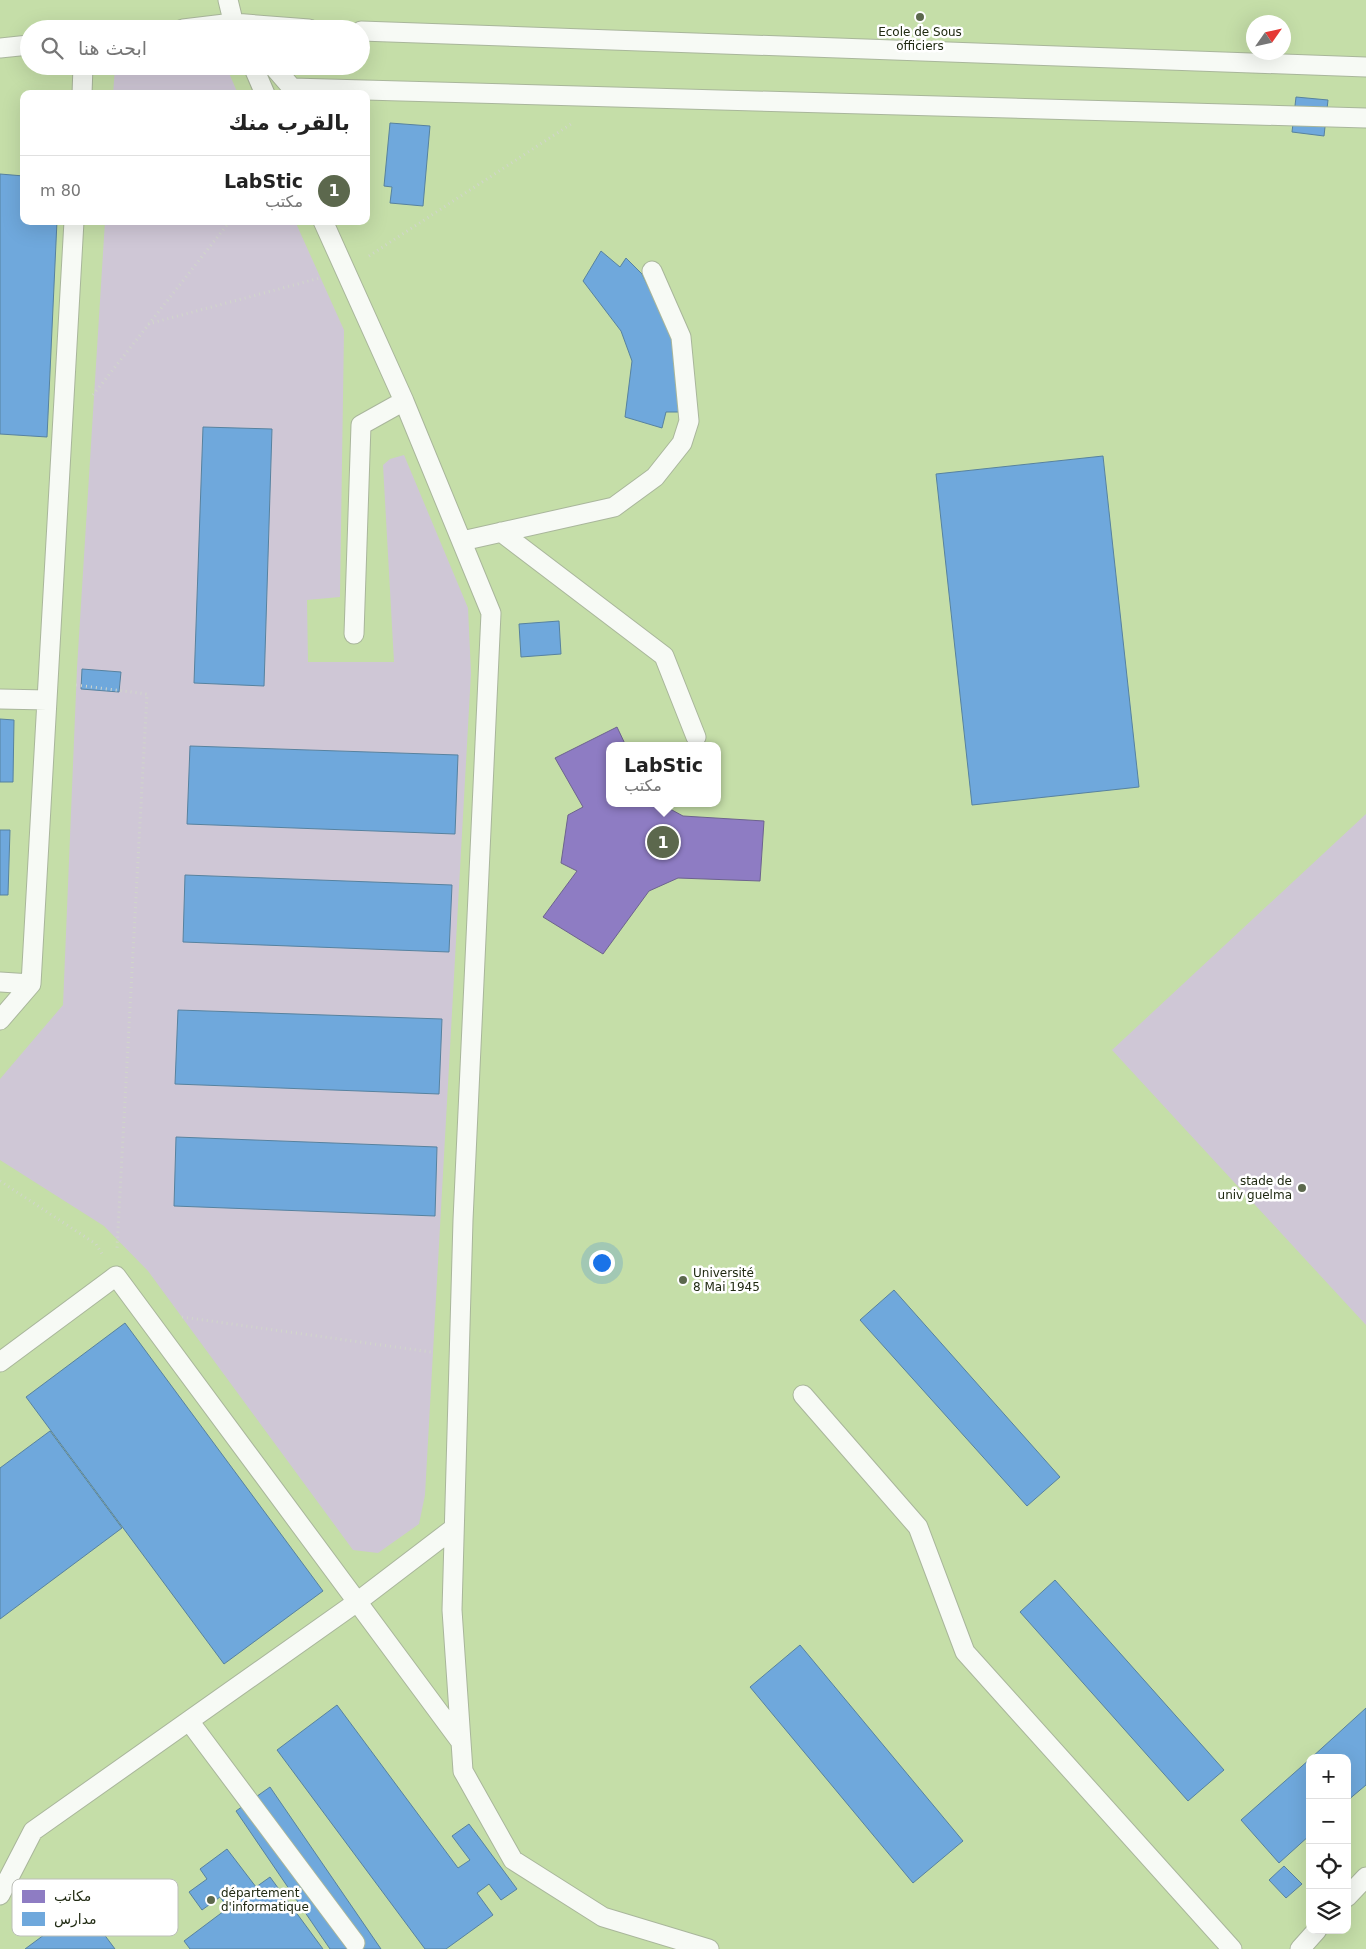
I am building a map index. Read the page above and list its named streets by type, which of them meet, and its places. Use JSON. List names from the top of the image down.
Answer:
{
  "places": [
    "Ecole de Sous officiers",
    "stade de univ guelma",
    "Université 8 Mai 1945",
    "département d'informatique"
  ],
  "legend": ["مكاتب", "مدارس"],
  "north": "top right",
  "page": {
    "search": "ابحث هنا",
    "heading": "بالقرب منك",
    "list": [
      {
        "mark": "1",
        "name": "LabStic",
        "note": "مكتب",
        "value": "80 m"
      }
    ],
    "popup": ["LabStic", "مكتب"],
    "pins": "1",
    "map_buttons": ["+", "−"]
  }
}
